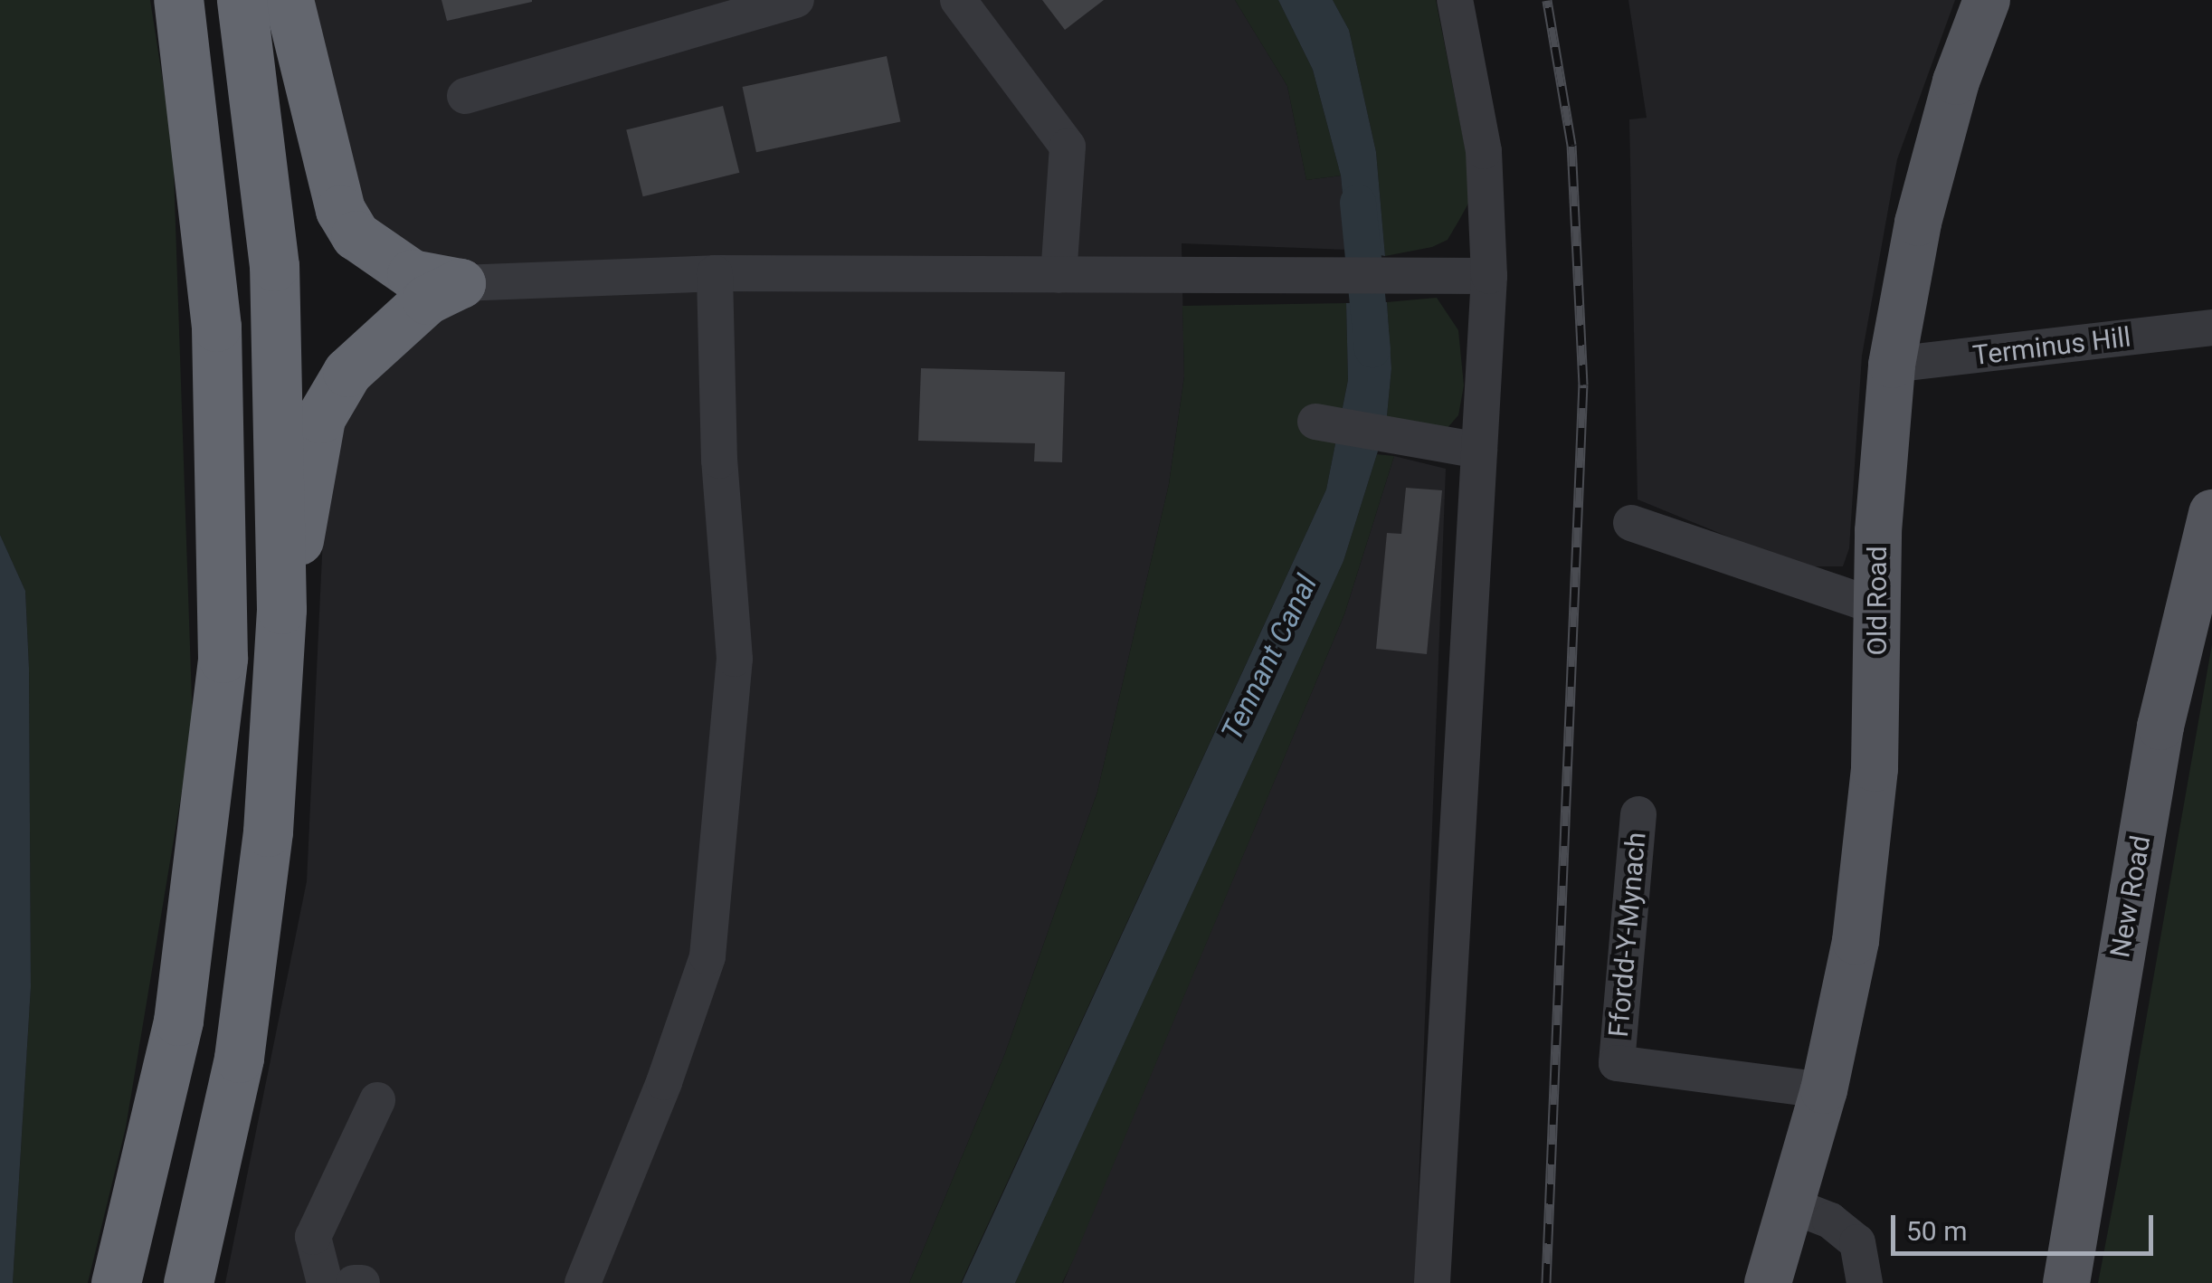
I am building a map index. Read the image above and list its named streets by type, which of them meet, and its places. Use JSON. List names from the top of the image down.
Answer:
{
  "streets": {
    "main road": ["Old Road", "New Road"],
    "street": ["Terminus Hill", "Ffordd-Y-Mynach"]
  },
  "crossings": [
    ["Terminus Hill", "Old Road"],
    ["Old Road", "Ffordd-Y-Mynach"]
  ],
  "water": ["Tennant Canal"],
  "scale_bar": "50 m"
}
